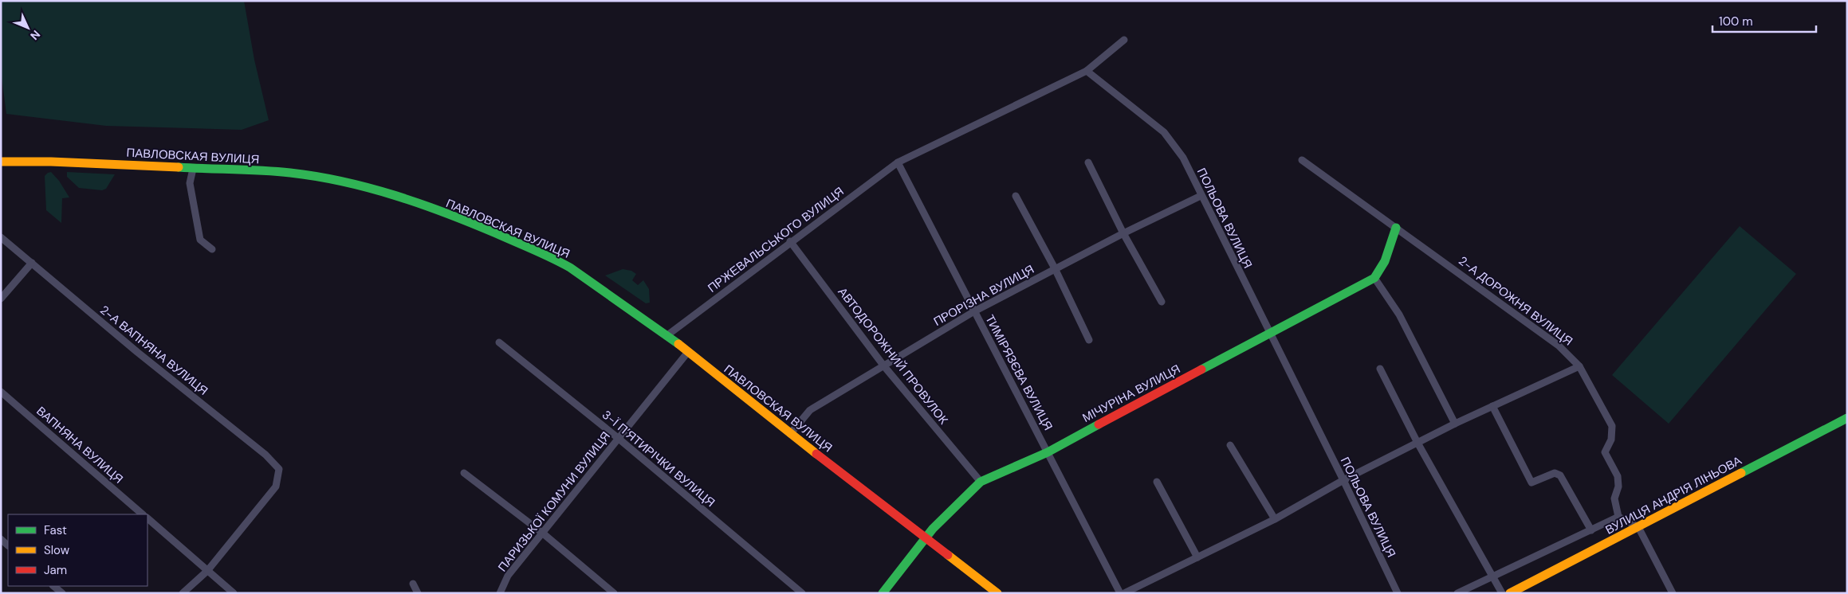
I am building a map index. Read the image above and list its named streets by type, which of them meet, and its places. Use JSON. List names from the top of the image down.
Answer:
{
  "streets": {
    "main road": ["ПАВЛОВСКАЯ ВУЛИЦЯ", "МІЧУРІНА ВУЛИЦЯ", "ВУЛИЦЯ АНДРІЯ ЛІНЬОВА"],
    "street": [
      "ПОЛЬОВА ВУЛИЦЯ",
      "ПРЖЕВАЛЬСЬКОГО ВУЛИЦЯ",
      "ПРОРІЗНА ВУЛИЦЯ",
      "2-А ДОРОЖНЯ ВУЛИЦЯ",
      "2-А ВАПНЯНА ВУЛИЦЯ",
      "АВТОДОРОЖНИЙ ПРОВУЛОК",
      "ТИМІРЯЗЄВА ВУЛИЦЯ",
      "ВАПНЯНА ВУЛИЦЯ",
      "3-Ї П’ЯТИРІЧКИ ВУЛИЦЯ",
      "ПАРИЗЬКОЇ КОМУНИ ВУЛИЦЯ"
    ]
  },
  "crossings": [
    ["ПАВЛОВСКАЯ ВУЛИЦЯ", "ПРЖЕВАЛЬСЬКОГО ВУЛИЦЯ"],
    ["ПАВЛОВСКАЯ ВУЛИЦЯ", "ПРОРІЗНА ВУЛИЦЯ"],
    ["ПАВЛОВСКАЯ ВУЛИЦЯ", "МІЧУРІНА ВУЛИЦЯ"],
    ["ПАВЛОВСКАЯ ВУЛИЦЯ", "ПАРИЗЬКОЇ КОМУНИ ВУЛИЦЯ"],
    ["ПОЛЬОВА ВУЛИЦЯ", "ПРОРІЗНА ВУЛИЦЯ"],
    ["ПОЛЬОВА ВУЛИЦЯ", "МІЧУРІНА ВУЛИЦЯ"],
    ["ПРЖЕВАЛЬСЬКОГО ВУЛИЦЯ", "АВТОДОРОЖНИЙ ПРОВУЛОК"],
    ["ПРЖЕВАЛЬСЬКОГО ВУЛИЦЯ", "ТИМІРЯЗЄВА ВУЛИЦЯ"],
    ["ПРОРІЗНА ВУЛИЦЯ", "АВТОДОРОЖНИЙ ПРОВУЛОК"],
    ["ПРОРІЗНА ВУЛИЦЯ", "ТИМІРЯЗЄВА ВУЛИЦЯ"],
    ["АВТОДОРОЖНИЙ ПРОВУЛОК", "МІЧУРІНА ВУЛИЦЯ"],
    ["ТИМІРЯЗЄВА ВУЛИЦЯ", "МІЧУРІНА ВУЛИЦЯ"],
    ["3-Ї П’ЯТИРІЧКИ ВУЛИЦЯ", "ПАРИЗЬКОЇ КОМУНИ ВУЛИЦЯ"]
  ],
  "legend": ["Fast", "Slow", "Jam"],
  "scale_bar": "100 m",
  "north": "bottom right"
}
